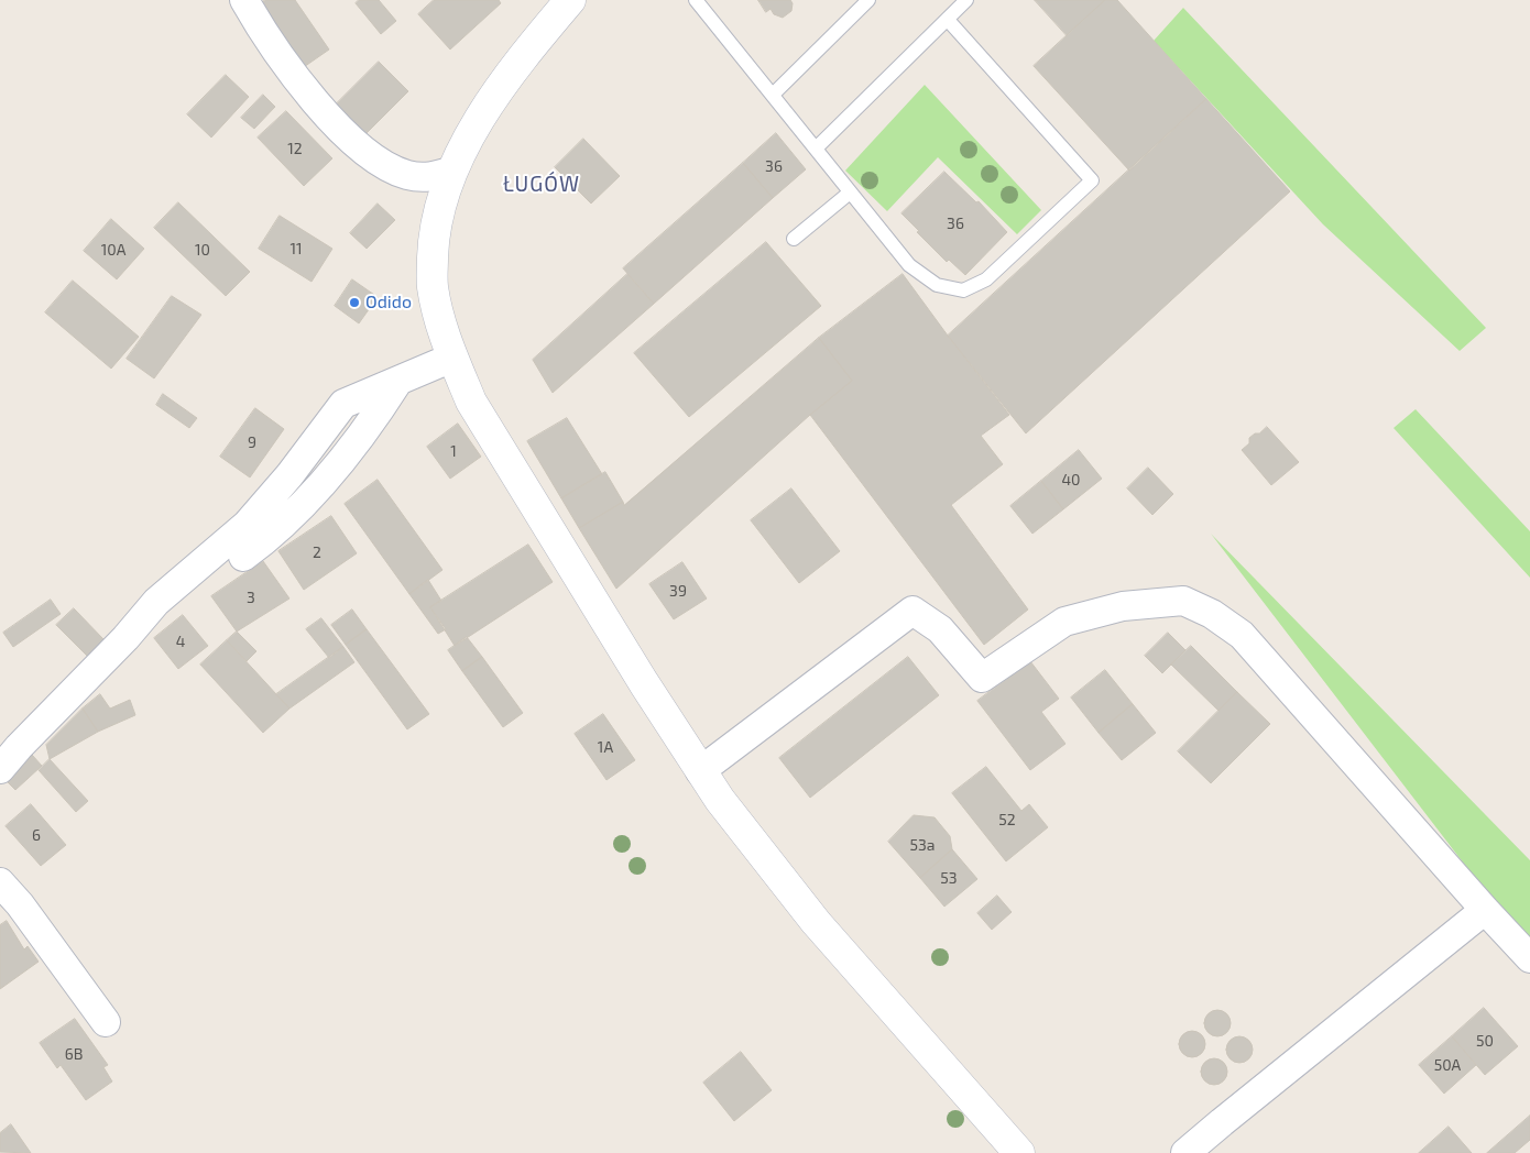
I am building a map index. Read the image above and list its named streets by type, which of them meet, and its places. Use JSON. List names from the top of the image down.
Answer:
{
  "districts": ["ŁUGÓW"],
  "places": ["Odido"],
  "house_numbers": [
    "12",
    "36",
    "36",
    "11",
    "10A",
    "10",
    "9",
    "1",
    "40",
    "2",
    "39",
    "3",
    "4",
    "1A",
    "52",
    "6",
    "53a",
    "53",
    "50",
    "6B",
    "50A"
  ]
}
